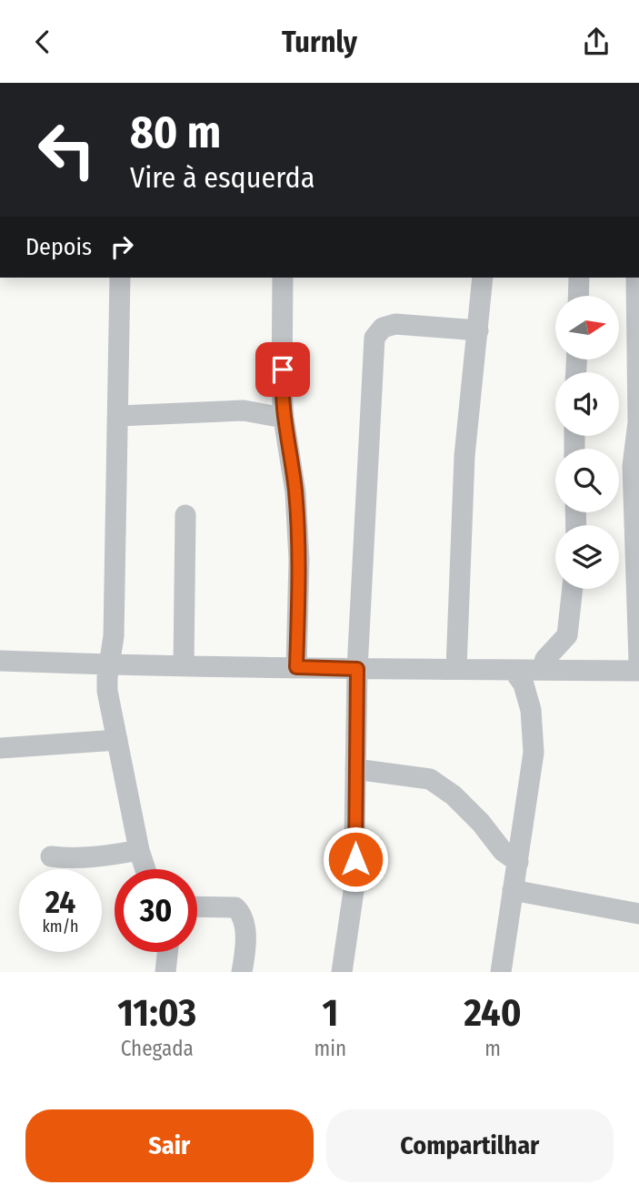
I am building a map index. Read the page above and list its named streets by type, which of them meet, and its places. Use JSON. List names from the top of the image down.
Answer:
{
  "north": "right",
  "page": {
    "header": "Turnly",
    "turn": ["80 m", "Vire à esquerda"],
    "then": "Depois",
    "speed": "24 km/h",
    "limit": "30",
    "eta": [
      "11:03",
      "Chegada",
      "1",
      "min",
      "240",
      "m"
    ],
    "buttons": ["Sair", "Compartilhar"]
  }
}
